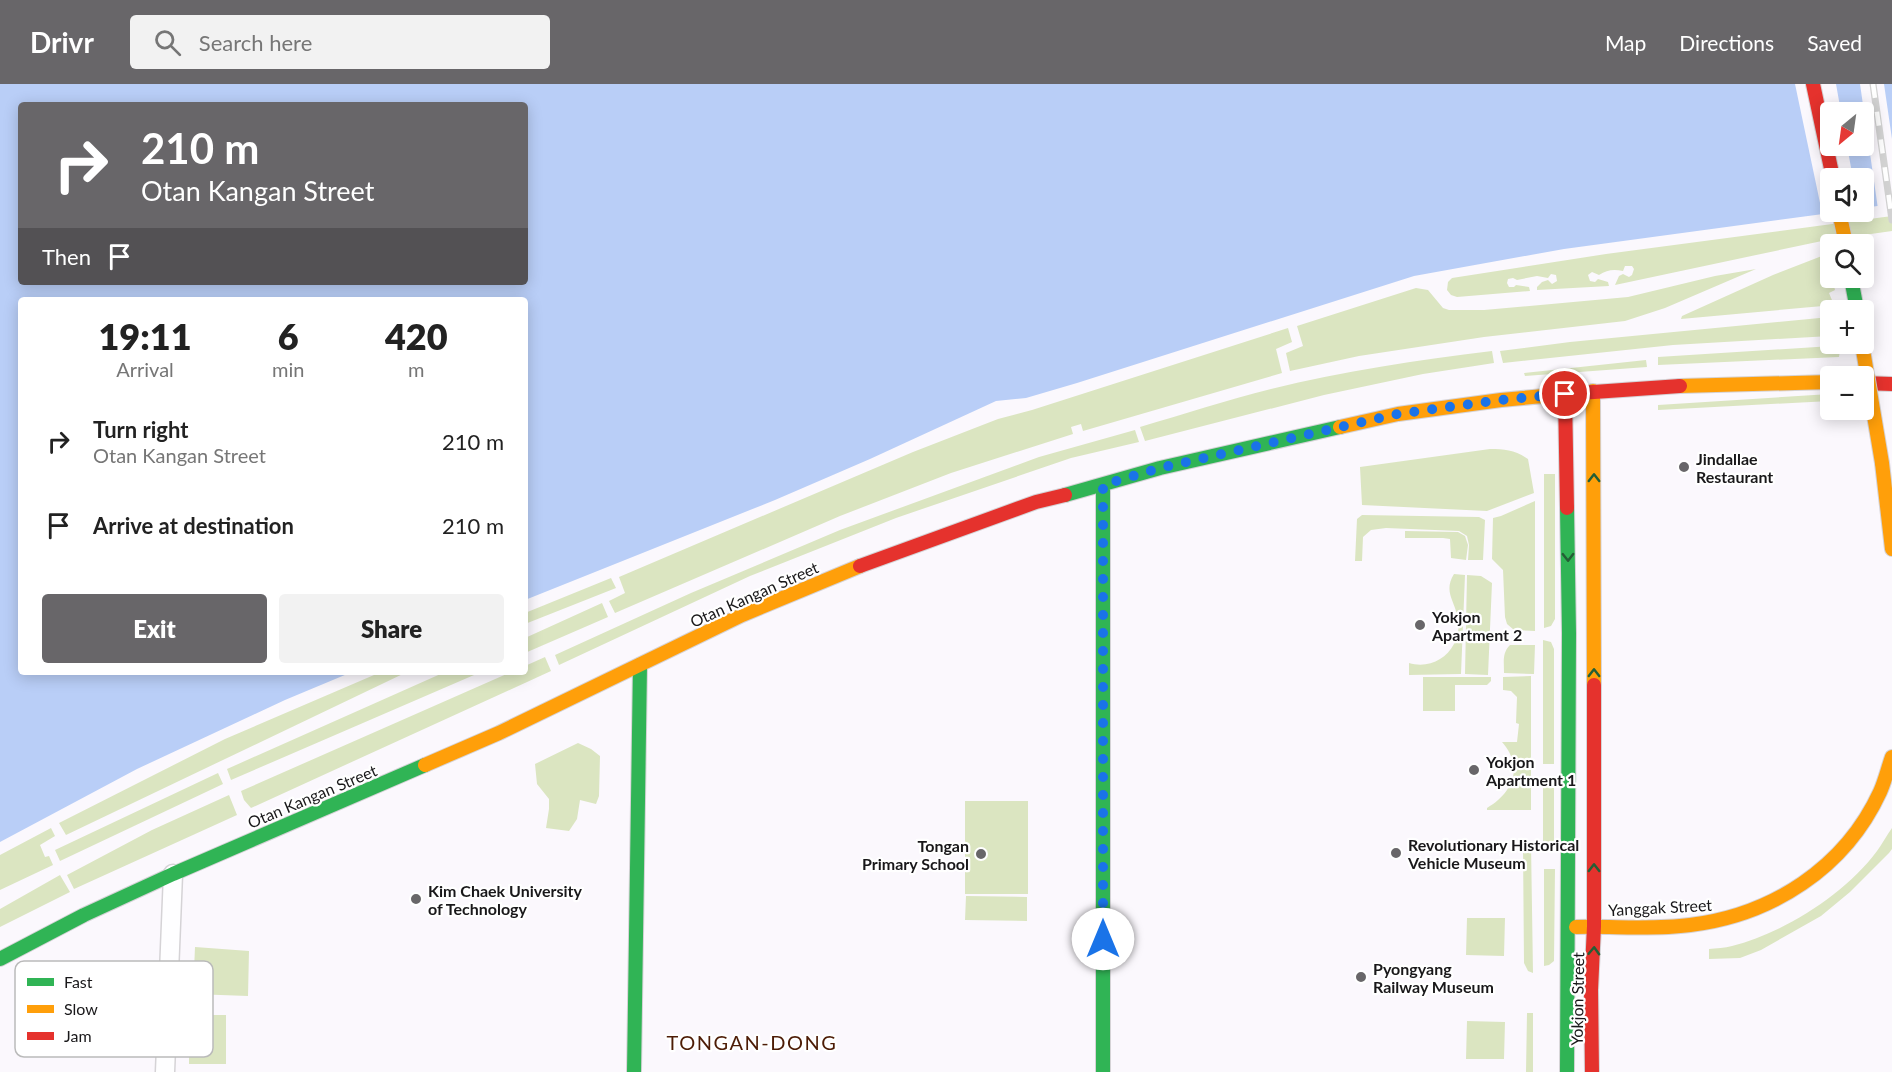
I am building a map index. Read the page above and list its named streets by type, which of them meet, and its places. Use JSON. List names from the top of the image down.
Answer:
{
  "streets": {
    "main road": ["Otan Kangan Street", "Yanggak Street", "Yokjon Street"]
  },
  "crossings": [
    ["Otan Kangan Street", "Yokjon Street"],
    ["Yanggak Street", "Yokjon Street"]
  ],
  "districts": ["TONGAN-DONG"],
  "places": [
    "Jindallae Restaurant",
    "Yokjon Apartment 2",
    "Yokjon Apartment 1",
    "Revolutionary Historical Vehicle Museum",
    "Tongan Primary School",
    "Kim Chaek University of Technology",
    "Pyongyang Railway Museum"
  ],
  "legend": ["Fast", "Slow", "Jam"],
  "north": "bottom left",
  "page": {
    "header": "Drivr",
    "search": "Search here",
    "nav": ["Map", "Directions", "Saved"],
    "map_buttons": ["+", "−"],
    "turn": ["210 m", "Otan Kangan Street"],
    "then": "Then",
    "eta": [
      "19:11",
      "Arrival",
      "6",
      "min",
      "420",
      "m"
    ],
    "list": [
      {
        "name": "Turn right",
        "note": "Otan Kangan Street",
        "value": "210 m"
      },
      {
        "name": "Arrive at destination",
        "value": "210 m"
      }
    ],
    "buttons": ["Exit", "Share"]
  }
}
